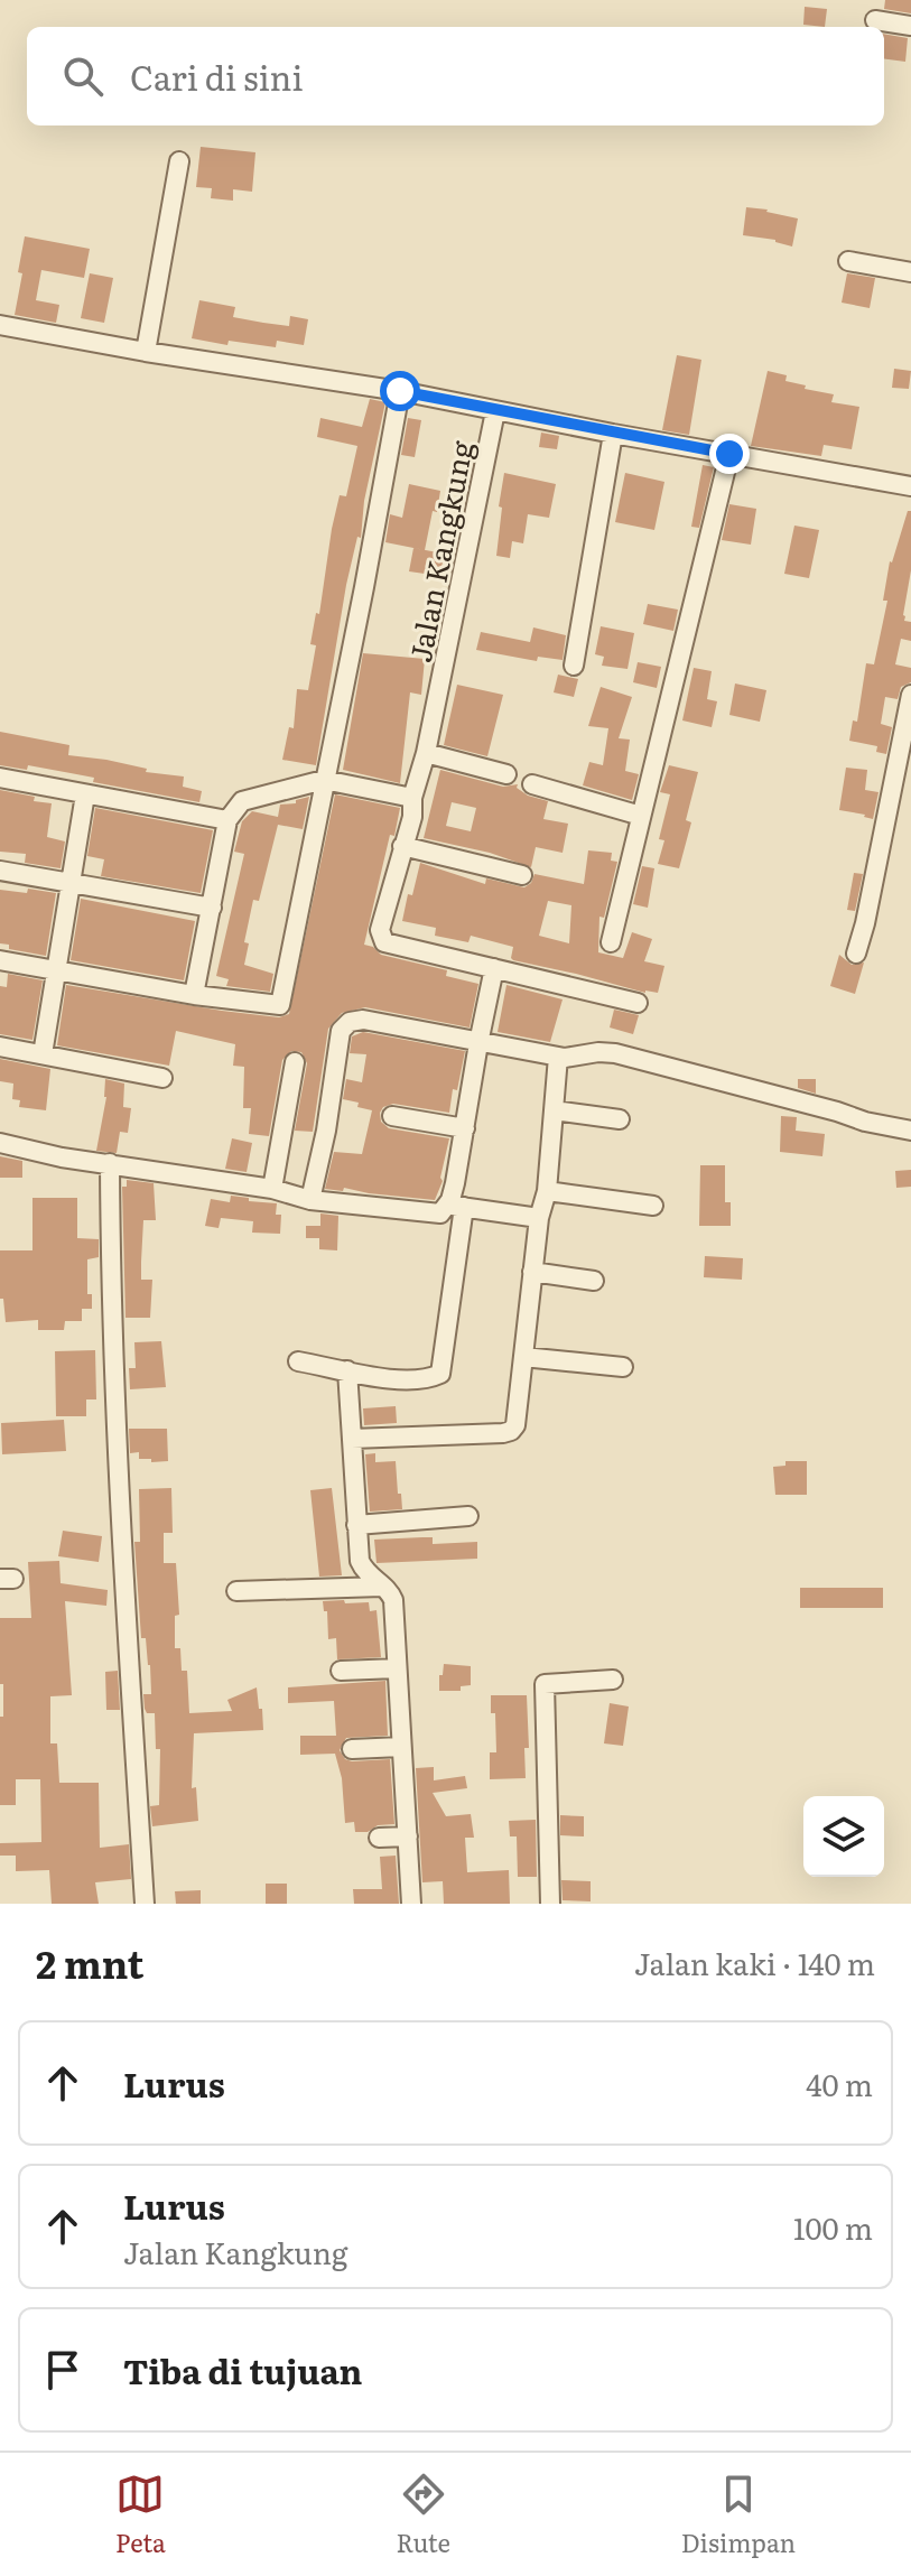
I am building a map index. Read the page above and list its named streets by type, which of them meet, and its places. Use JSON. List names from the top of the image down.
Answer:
{
  "streets": {
    "street": ["Jalan Kangkung"]
  },
  "page": {
    "search": "Cari di sini",
    "heading": ["2 mnt", "Jalan kaki · 140 m"],
    "list": [
      ["Lurus", "40 m"],
      ["Lurus", "Jalan Kangkung", "100 m"],
      "Tiba di tujuan"
    ],
    "nav": ["Peta", "Rute", "Disimpan"]
  }
}
